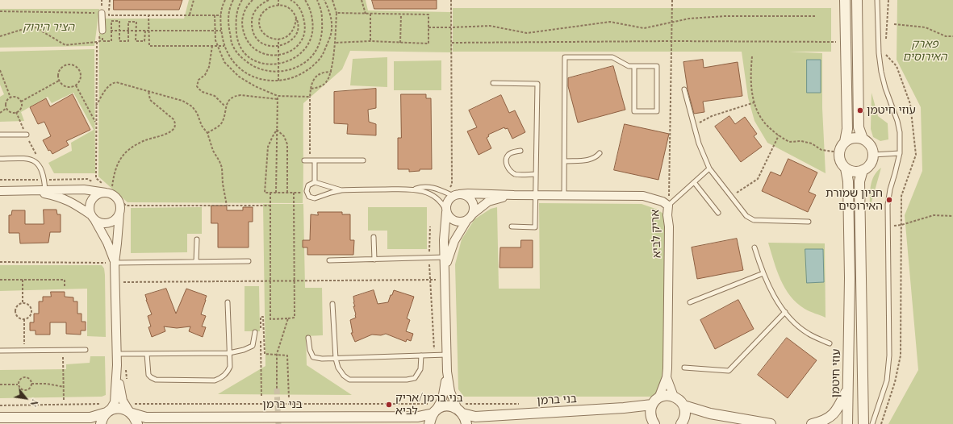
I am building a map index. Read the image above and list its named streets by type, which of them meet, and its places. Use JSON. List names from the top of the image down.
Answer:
{
  "streets": {
    "street": ["אריק לביא", "עוזי חיטמן", "בני ברמן"]
  },
  "crossings": [
    ["אריק לביא", "בני ברמן"]
  ],
  "parks": ["הציר הירוק", "פארק האירוסים"],
  "places": ["עוזי חיטמן", "חניון שמורת האירוסים", "בני ברמן/אריק לביא"],
  "north": "bottom right"
}
